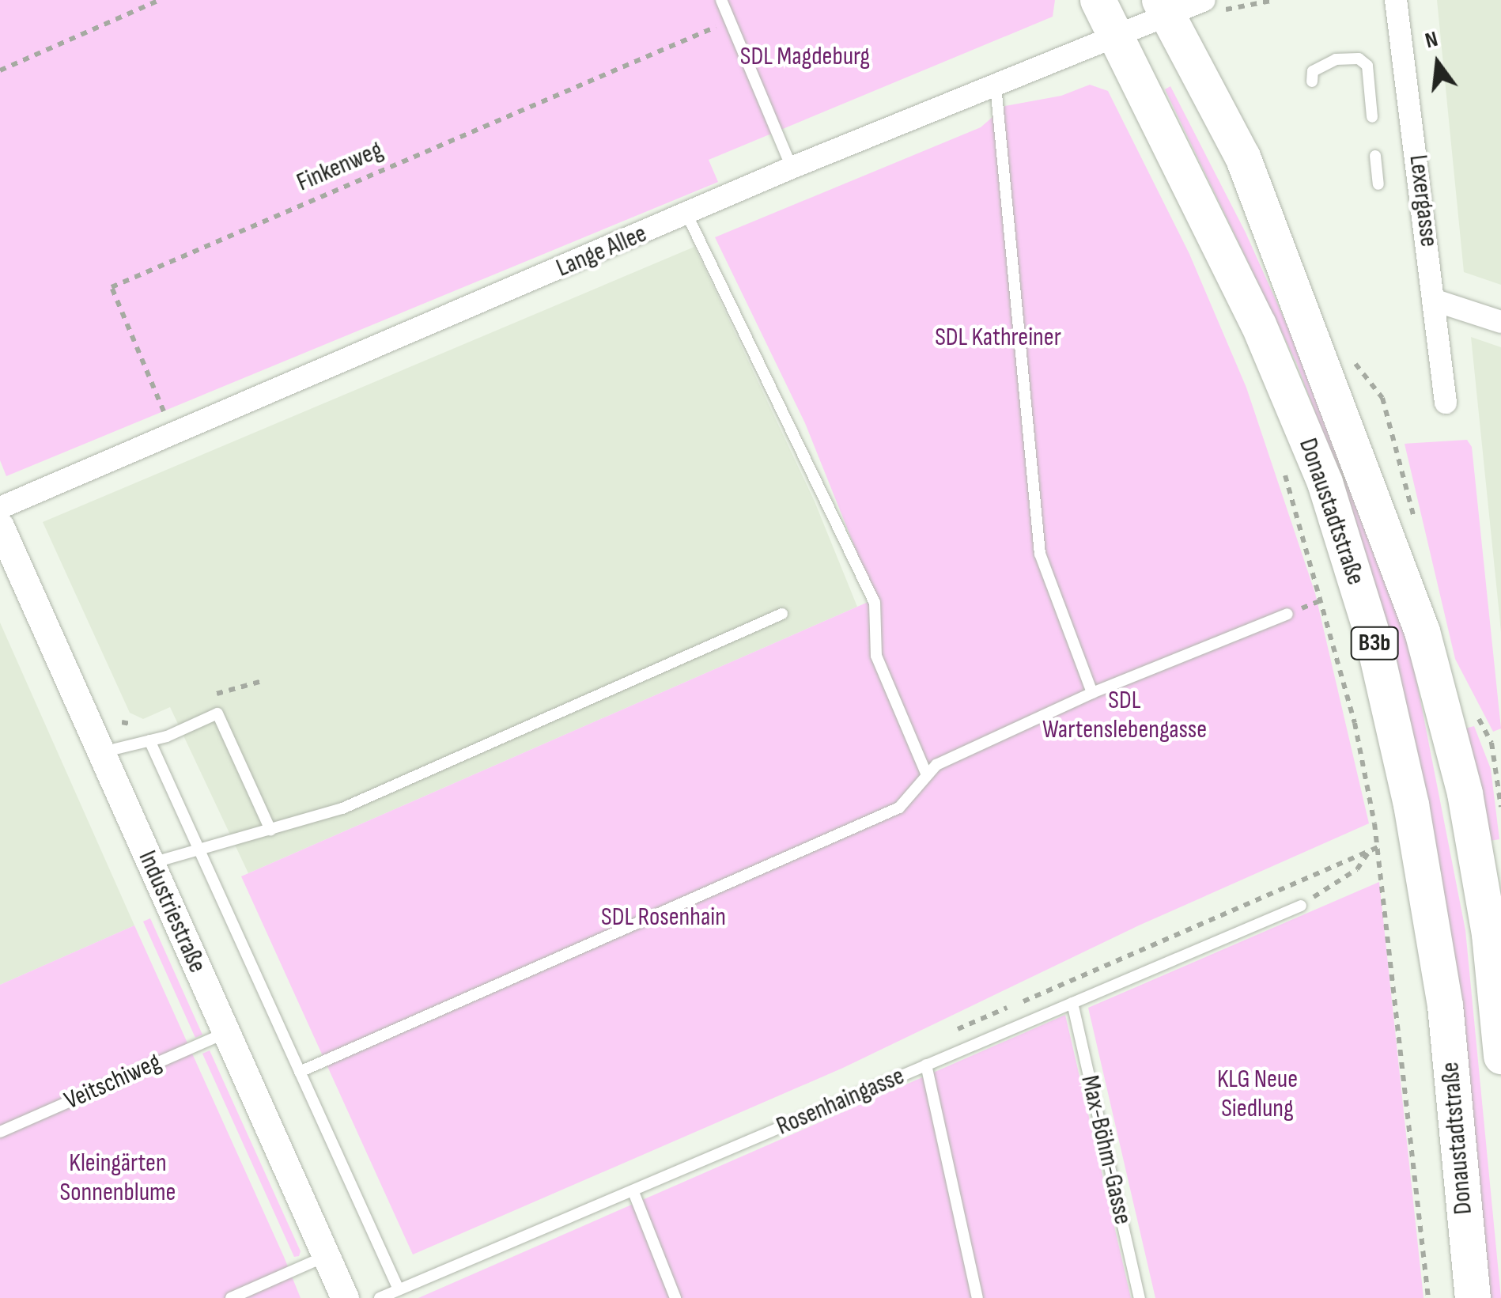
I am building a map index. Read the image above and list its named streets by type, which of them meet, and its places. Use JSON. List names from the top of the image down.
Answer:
{
  "streets": {
    "main road": ["Donaustadtstraße", "B3b"],
    "street": ["Lexergasse", "Lange Allee", "Industriestraße"],
    "lane": ["Veitschiweg", "Rosenhaingasse", "Max-Böhm-Gasse"],
    "path": ["Finkenweg"]
  },
  "crossings": [
    ["Finkenweg", "Lange Allee"],
    ["Lange Allee", "Donaustadtstraße"],
    ["Industriestraße", "Veitschiweg"],
    ["Industriestraße", "Rosenhaingasse"],
    ["Rosenhaingasse", "Max-Böhm-Gasse"]
  ],
  "parks": [
    "SDL Magdeburg",
    "SDL Kathreiner",
    "SDL Wartenslebengasse",
    "SDL Rosenhain",
    "KLG Neue Siedlung",
    "Kleingärten Sonnenblume"
  ],
  "north": "top"
}
